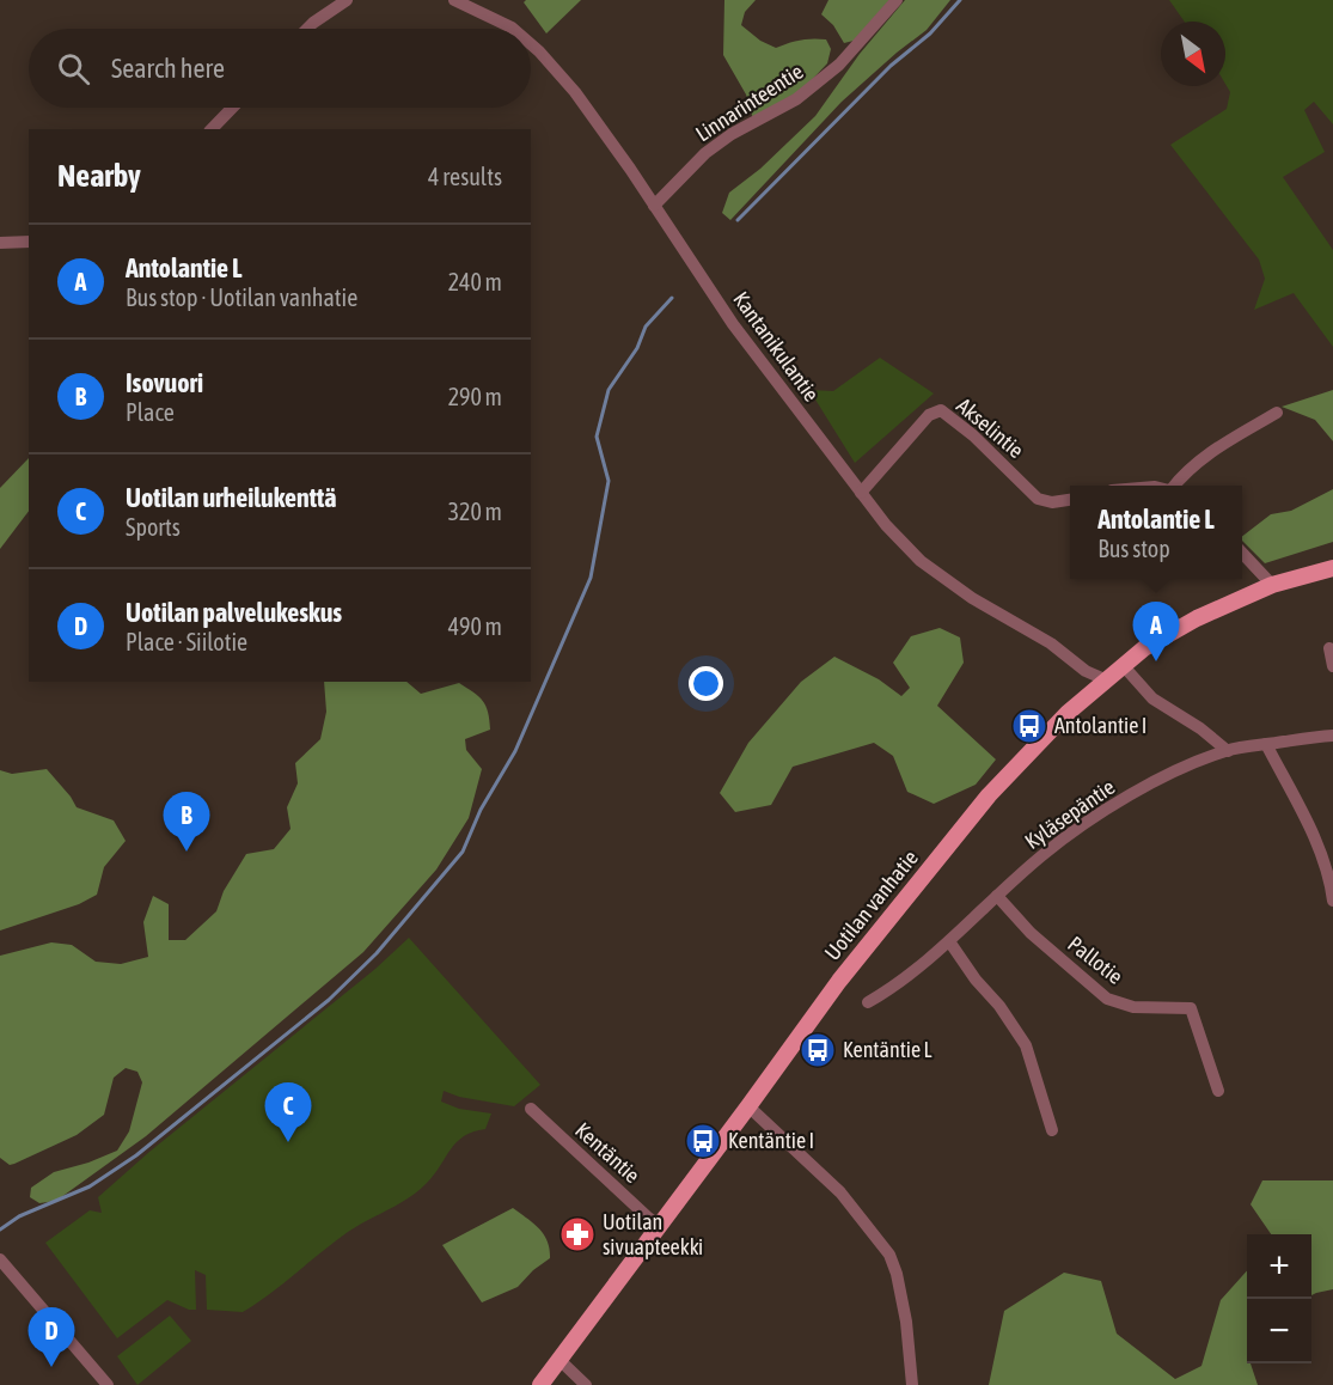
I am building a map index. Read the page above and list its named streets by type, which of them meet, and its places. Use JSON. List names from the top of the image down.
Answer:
{
  "streets": {
    "main road": ["Uotilan vanhatie"],
    "street": [
      "Linnarinteentie",
      "Kantanikulantie",
      "Akselintie",
      "Kyläsepäntie",
      "Pallotie",
      "Kentäntie"
    ]
  },
  "crossings": [
    ["Linnarinteentie", "Kantanikulantie"],
    ["Kantanikulantie", "Akselintie"],
    ["Kantanikulantie", "Uotilan vanhatie"],
    ["Kyläsepäntie", "Pallotie"],
    ["Uotilan vanhatie", "Kentäntie"]
  ],
  "places": {
    "bus stop": ["Antolantie I", "Kentäntie L", "Kentäntie I"],
    "pharmacy": ["Uotilan sivuapteekki"]
  },
  "north": "bottom right",
  "page": {
    "search": "Search here",
    "heading": ["Nearby", "4 results"],
    "list": [
      {
        "mark": "A",
        "name": "Antolantie L",
        "note": "Bus stop · Uotilan vanhatie",
        "value": "240 m"
      },
      {
        "mark": "B",
        "name": "Isovuori",
        "note": "Place",
        "value": "290 m"
      },
      {
        "mark": "C",
        "name": "Uotilan urheilukenttä",
        "note": "Sports",
        "value": "320 m"
      },
      {
        "mark": "D",
        "name": "Uotilan palvelukeskus",
        "note": "Place · Siilotie",
        "value": "490 m"
      }
    ],
    "popup": ["Antolantie L", "Bus stop"],
    "pins": [
      "A",
      "B",
      "C",
      "D"
    ],
    "map_buttons": ["+", "−"]
  }
}
